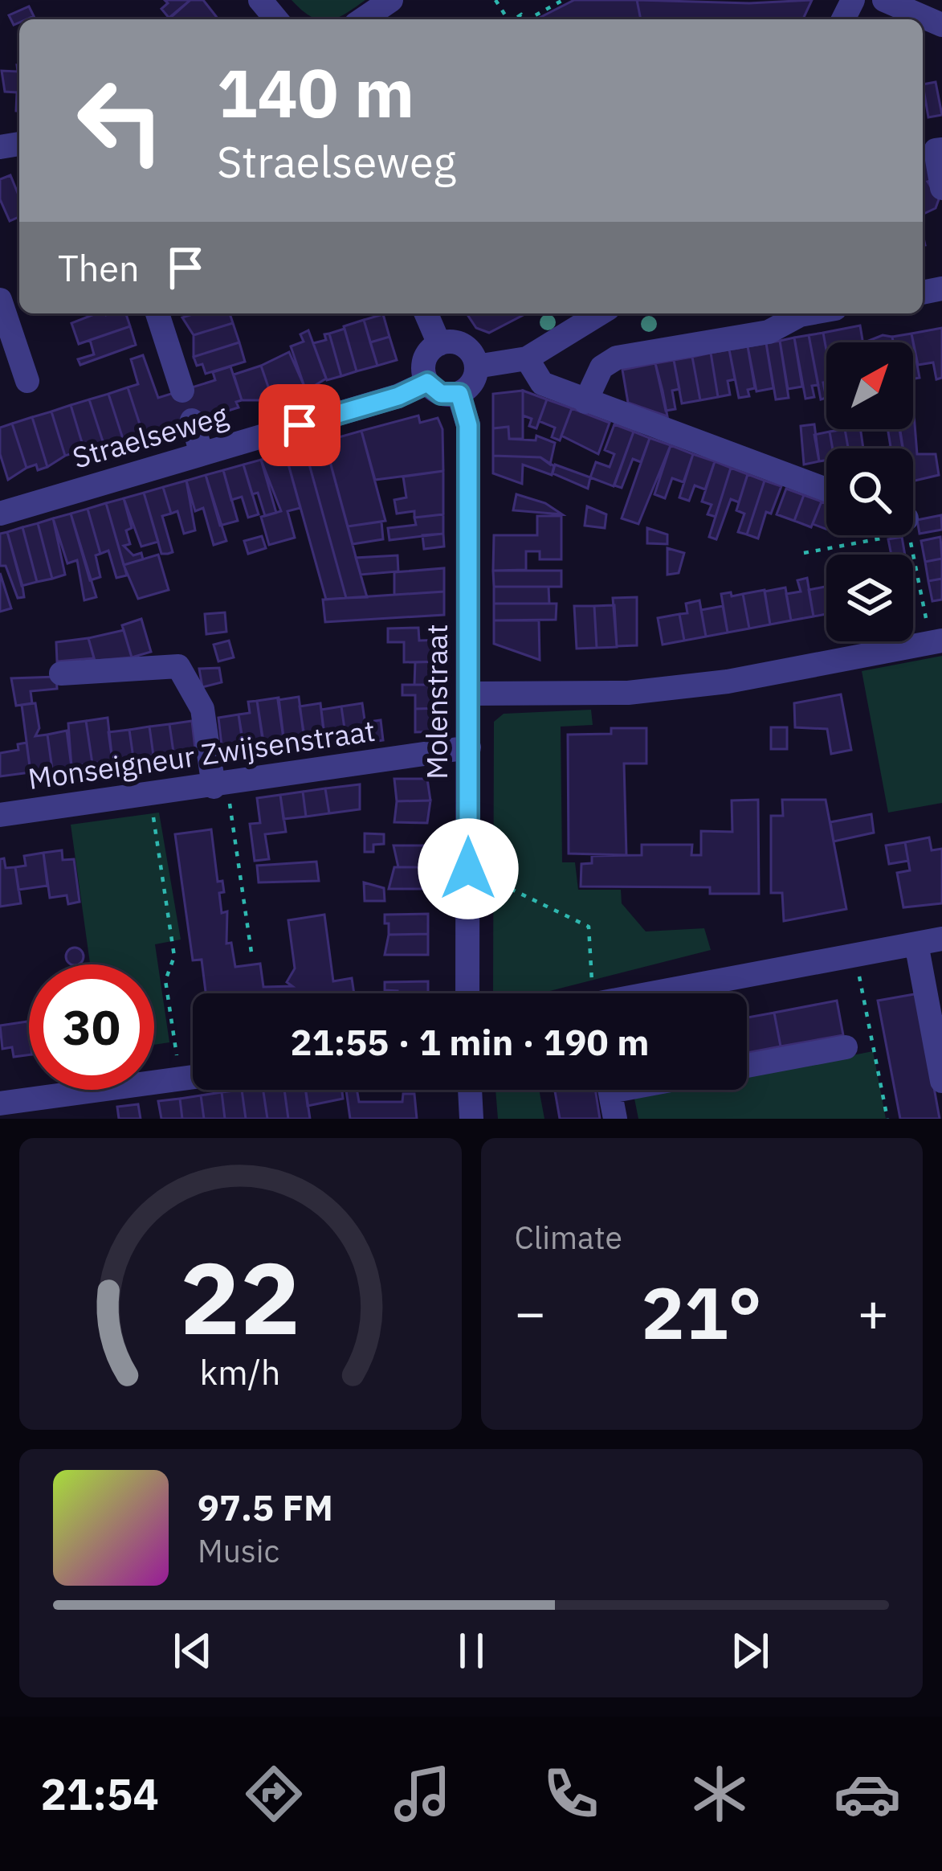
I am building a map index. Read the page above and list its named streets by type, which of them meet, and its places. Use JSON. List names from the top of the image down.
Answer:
{
  "streets": {
    "street": ["Straelseweg", "Molenstraat", "Monseigneur Zwijsenstraat"]
  },
  "crossings": [
    ["Straelseweg", "Molenstraat"],
    ["Molenstraat", "Monseigneur Zwijsenstraat"]
  ],
  "north": "top right",
  "page": {
    "turn": ["140 m", "Straelseweg"],
    "then": "Then",
    "limit": "30",
    "trip": "21:55 · 1 min · 190 m",
    "tile": "Climate",
    "heat": ["−", "21°", "+"],
    "song": ["97.5 FM", "Music"],
    "tabs": "21:54",
    "gauge": ["22", "km/h"]
  }
}
